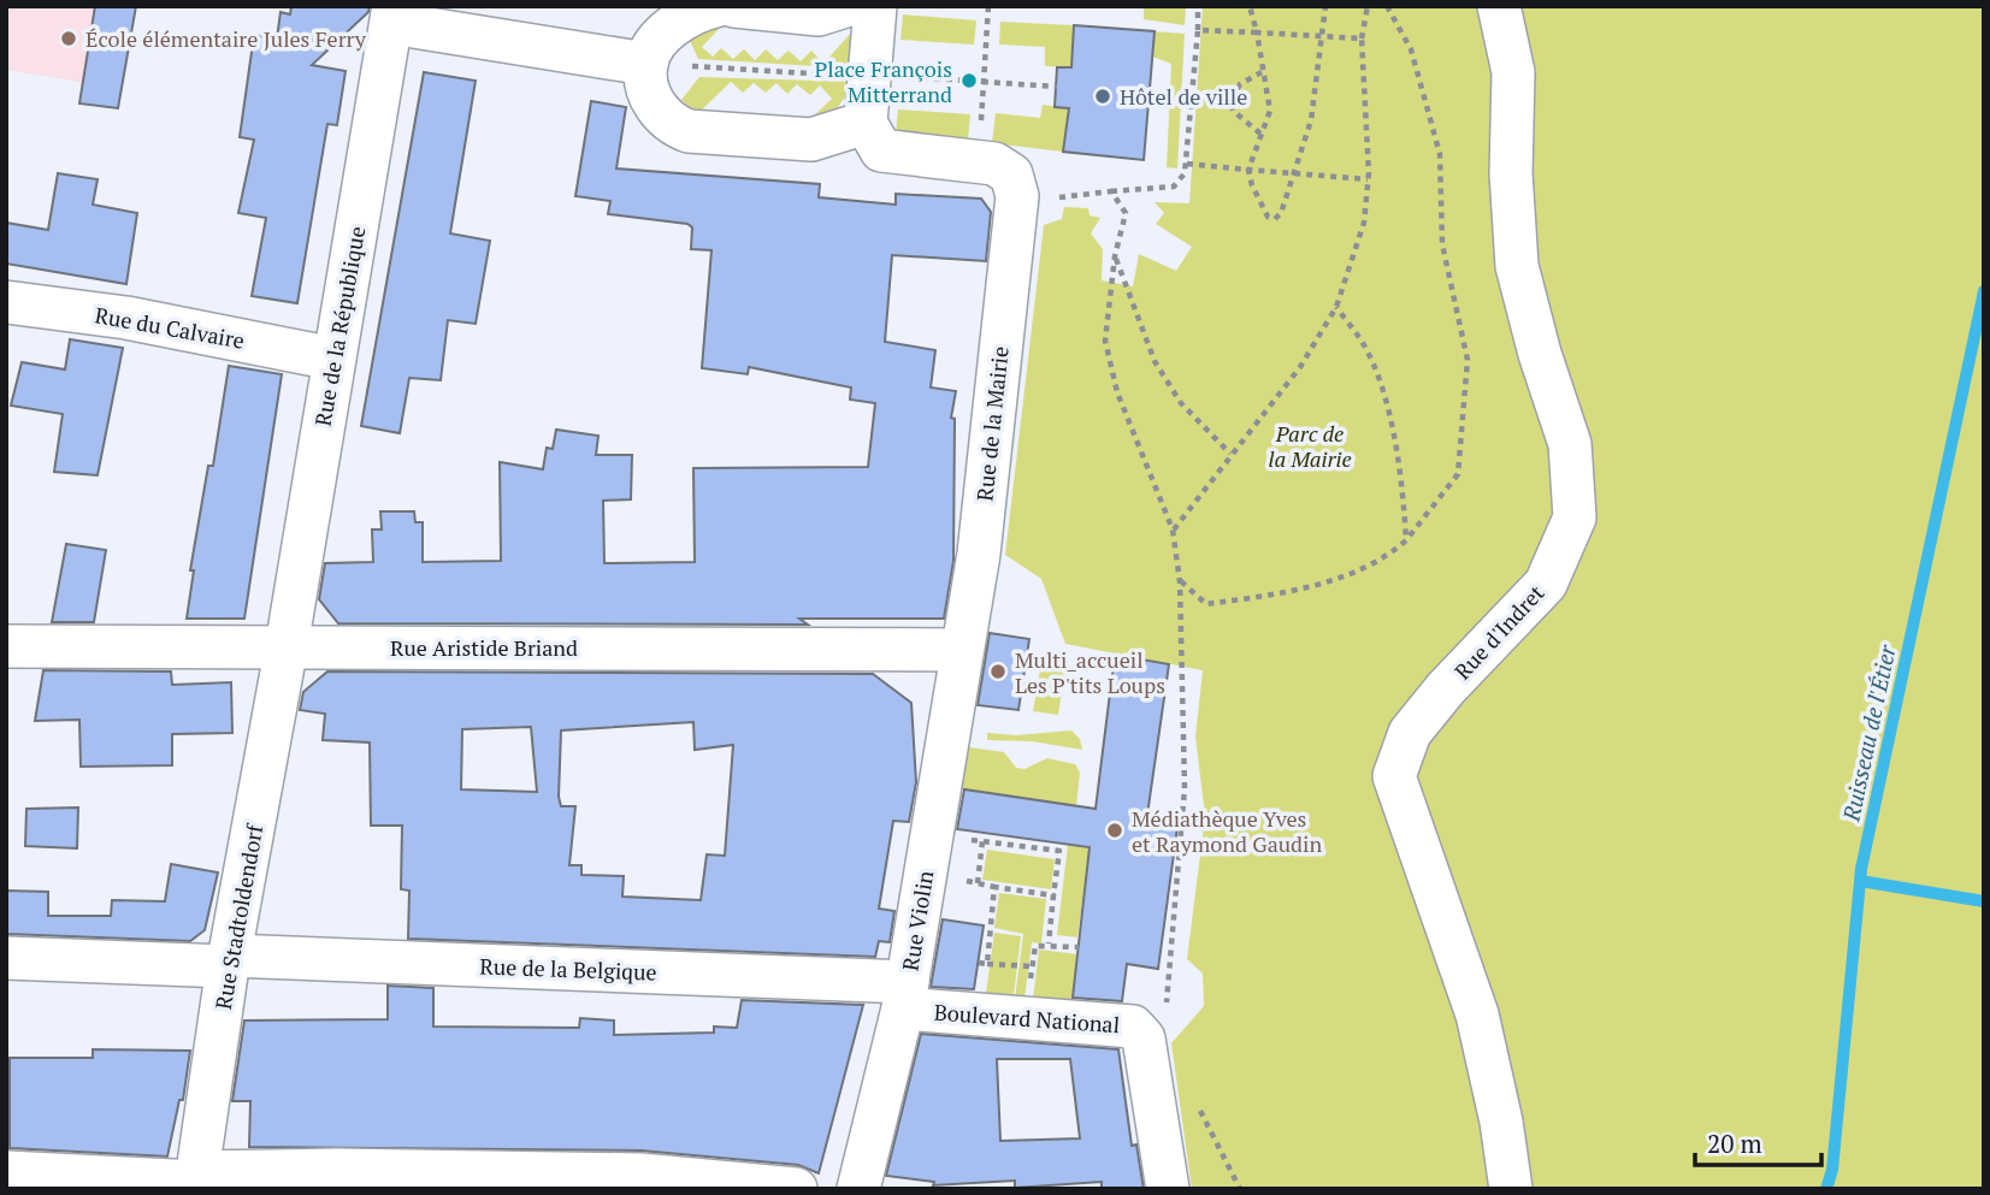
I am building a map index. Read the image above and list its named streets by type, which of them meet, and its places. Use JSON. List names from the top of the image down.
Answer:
{
  "streets": {
    "street": [
      "Rue de la République",
      "Rue du Calvaire",
      "Rue de la Mairie",
      "Rue d'Indret",
      "Rue Aristide Briand",
      "Rue Stadtoldendorf",
      "Rue Violin",
      "Rue de la Belgique",
      "Boulevard National"
    ]
  },
  "crossings": [
    ["Rue de la République", "Rue du Calvaire"],
    ["Rue de la République", "Rue Aristide Briand"],
    ["Rue de la République", "Rue Stadtoldendorf"],
    ["Rue de la Mairie", "Rue Aristide Briand"],
    ["Rue de la Mairie", "Rue Violin"],
    ["Rue Aristide Briand", "Rue Stadtoldendorf"],
    ["Rue Aristide Briand", "Rue Violin"],
    ["Rue Stadtoldendorf", "Rue de la Belgique"],
    ["Rue Violin", "Rue de la Belgique"],
    ["Rue Violin", "Boulevard National"],
    ["Rue de la Belgique", "Boulevard National"]
  ],
  "water": ["Ruisseau de l'Étier"],
  "parks": ["Parc de la Mairie"],
  "places": [
    "École élémentaire Jules Ferry",
    "Place François Mitterrand",
    "Hôtel de ville",
    "Multi_accueil Les P'tits Loups",
    "Médiathèque Yves et Raymond Gaudin"
  ],
  "scale_bar": "20 m"
}
